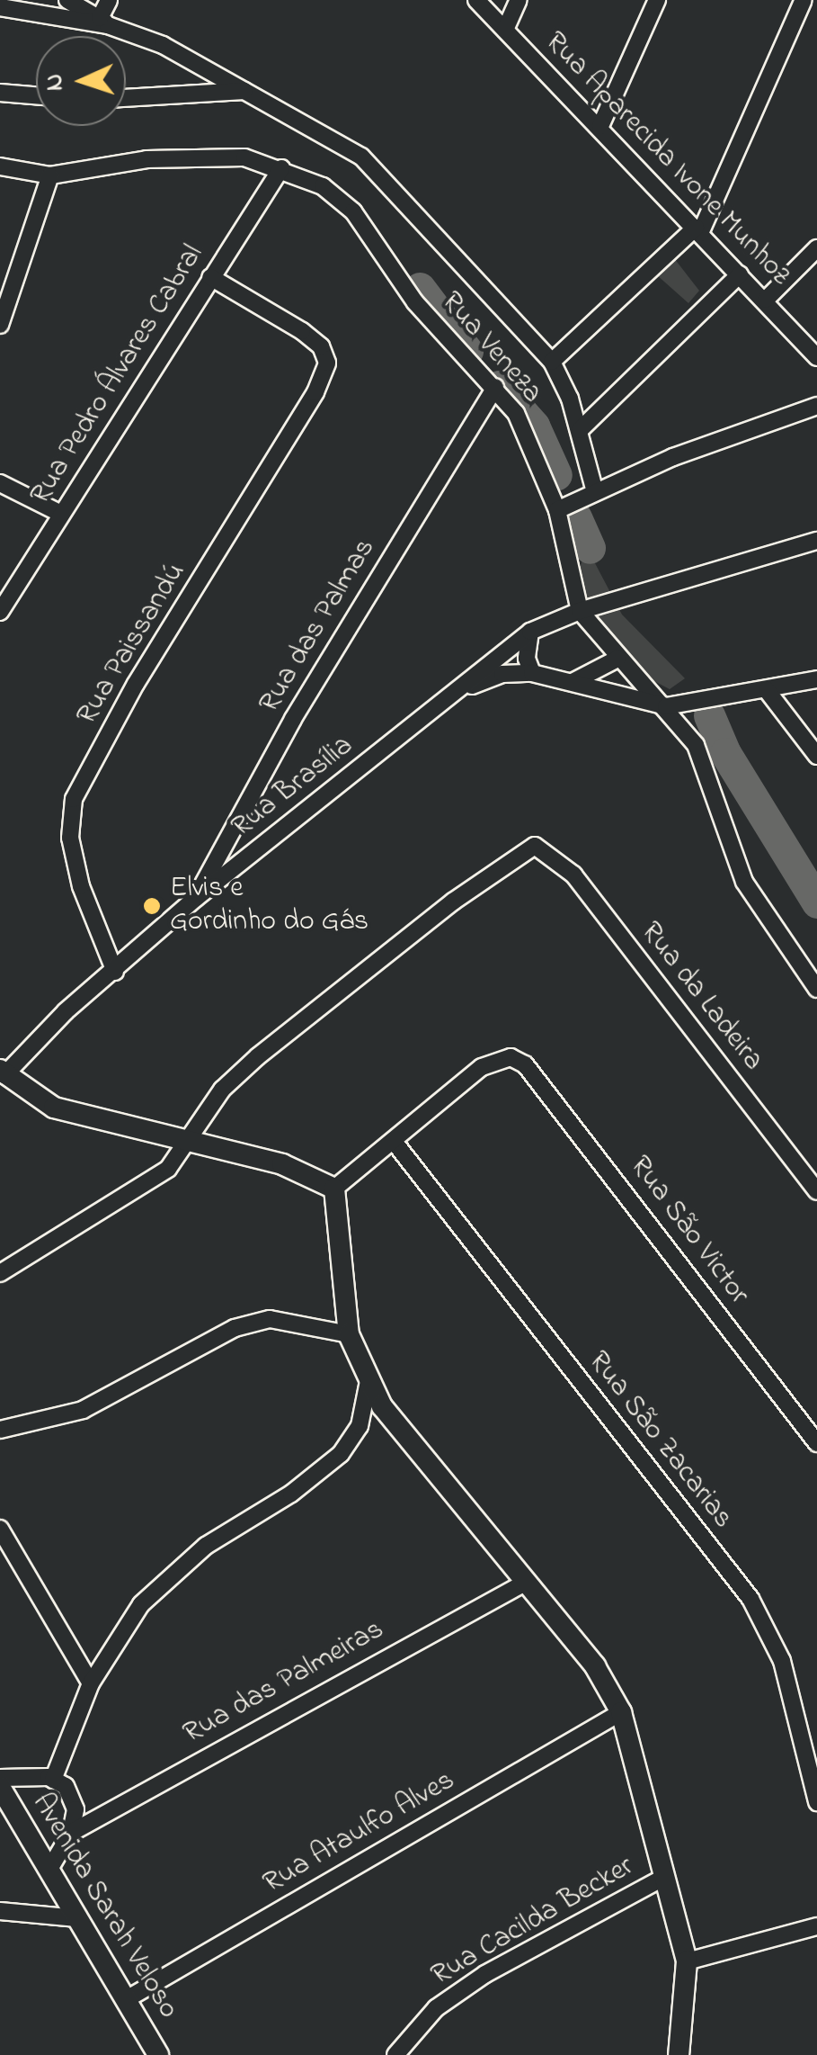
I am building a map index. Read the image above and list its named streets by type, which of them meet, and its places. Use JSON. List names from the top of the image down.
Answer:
{
  "streets": {
    "main road": ["Avenida Sarah Veloso"],
    "street": [
      "Rua Aparecida Ivone Munhoz",
      "Rua Veneza",
      "Rua Pedro Álvares Cabral",
      "Rua das Palmas",
      "Rua Paissandú",
      "Rua Brasília",
      "Rua da Ladeira",
      "Rua São Victor",
      "Rua São Zacarias",
      "Rua das Palmeiras",
      "Rua Ataulfo Alves",
      "Rua Cacilda Becker"
    ]
  },
  "crossings": [
    ["Rua Veneza", "Rua Pedro Álvares Cabral"],
    ["Rua Veneza", "Rua das Palmas"],
    ["Rua Veneza", "Rua Brasília"],
    ["Rua Pedro Álvares Cabral", "Rua Paissandú"],
    ["Rua das Palmas", "Rua Brasília"],
    ["Rua Paissandú", "Rua Brasília"],
    ["Rua São Victor", "Rua São Zacarias"],
    ["Rua Ataulfo Alves", "Avenida Sarah Veloso"]
  ],
  "places": ["Elvis e Gordinho do Gás"],
  "north": "left"
}
